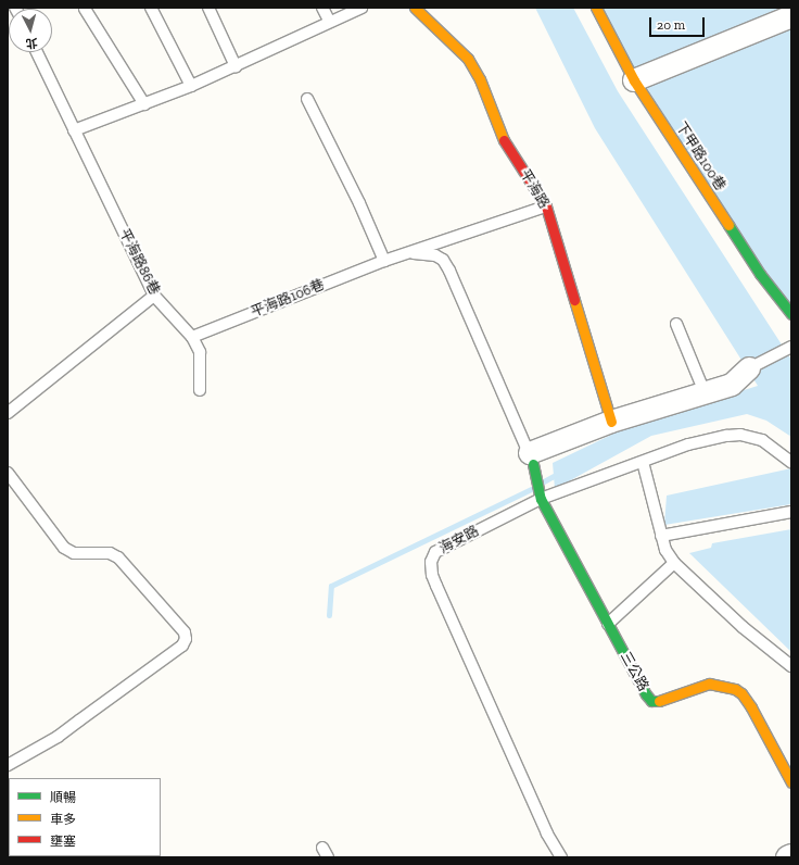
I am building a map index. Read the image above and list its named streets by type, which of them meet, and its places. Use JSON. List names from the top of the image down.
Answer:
{
  "streets": {
    "street": ["下甲路100巷", "平海路", "三公路"],
    "lane": ["平海路86巷", "平海路106巷", "海安路"]
  },
  "crossings": [
    ["平海路", "平海路106巷"],
    ["平海路86巷", "平海路106巷"],
    ["海安路", "三公路"]
  ],
  "legend": ["順暢", "車多", "壅塞"],
  "scale_bar": "20 m",
  "north": "bottom"
}
